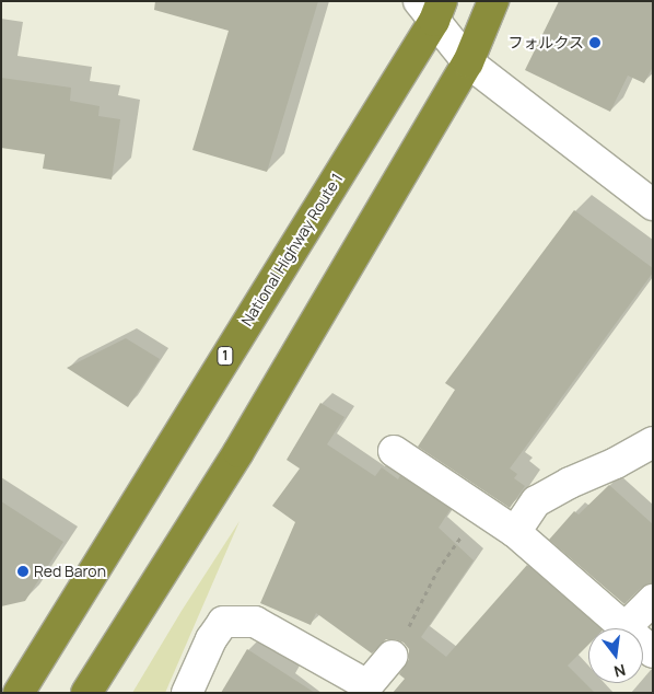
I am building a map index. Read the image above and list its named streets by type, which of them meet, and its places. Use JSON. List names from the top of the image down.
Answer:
{
  "streets": {
    "highway": ["National Highway Route 1", "1"]
  },
  "places": ["フォルクス", "Red Baron"],
  "north": "bottom"
}
